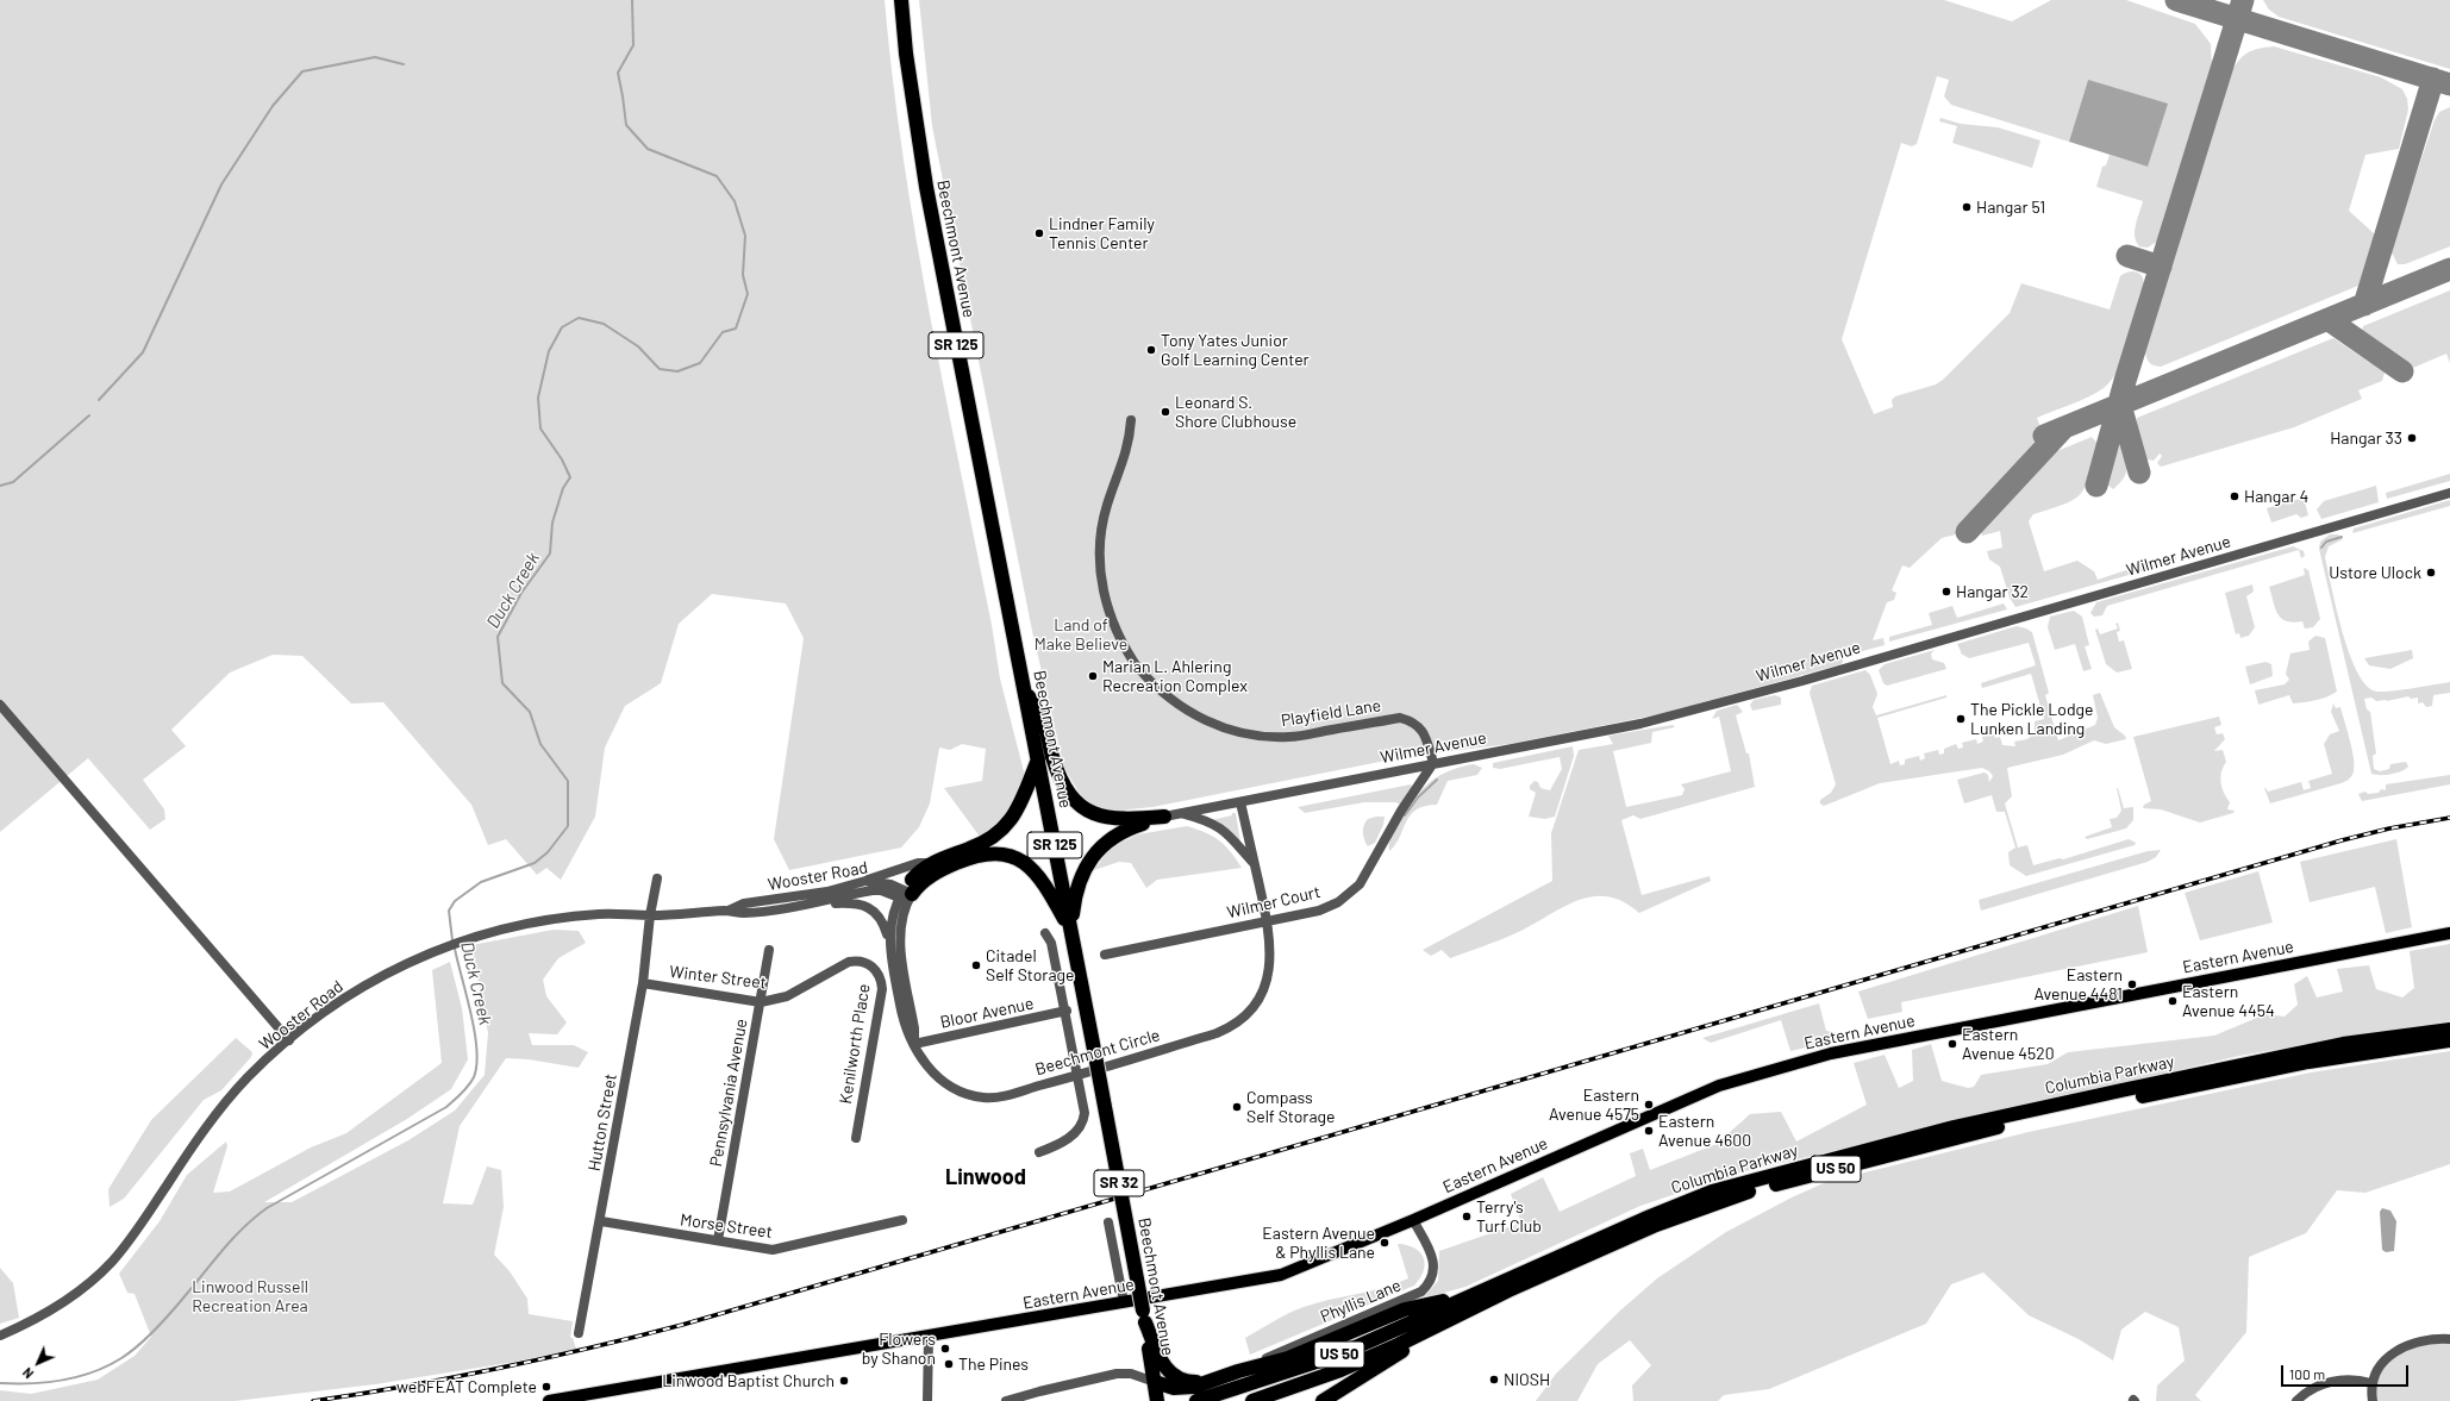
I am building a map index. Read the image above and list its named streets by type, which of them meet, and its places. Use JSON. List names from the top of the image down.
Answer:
{
  "streets": {
    "highway": [
      "Beechmont Avenue",
      "SR 125",
      "Columbia Parkway",
      "US 50",
      "SR 32"
    ],
    "main road": ["Eastern Avenue"],
    "street": [
      "Wilmer Avenue",
      "Playfield Lane",
      "Wooster Road",
      "Wilmer Court",
      "Winter Street",
      "Bloor Avenue",
      "Kenilworth Place",
      "Beechmont Circle",
      "Pennsylvania Avenue",
      "Hutton Street",
      "Morse Street",
      "Phyllis Lane"
    ]
  },
  "crossings": [
    ["Wilmer Avenue", "Playfield Lane"],
    ["Wilmer Avenue", "Wilmer Court"],
    ["Wilmer Avenue", "Beechmont Circle"],
    ["Playfield Lane", "Wilmer Court"],
    ["Wooster Road", "Beechmont Circle"],
    ["Wooster Road", "Hutton Street"],
    ["Wilmer Court", "Beechmont Circle"],
    ["Eastern Avenue", "Phyllis Lane"],
    ["Winter Street", "Kenilworth Place"],
    ["Winter Street", "Pennsylvania Avenue"],
    ["Winter Street", "Hutton Street"],
    ["Bloor Avenue", "Beechmont Circle"],
    ["Pennsylvania Avenue", "Morse Street"],
    ["Hutton Street", "Morse Street"]
  ],
  "districts": ["Linwood"],
  "water": ["Duck Creek"],
  "parks": ["Land of Make Believe", "Linwood Russell Recreation Area"],
  "places": [
    "Hangar 51",
    "Lindner Family Tennis Center",
    "Tony Yates Junior Golf Learning Center",
    "Leonard S. Shore Clubhouse",
    "Hangar 33",
    "Hangar 4",
    "Ustore Ulock",
    "Hangar 32",
    "Marian L. Ahlering Recreation Complex",
    "The Pickle Lodge Lunken Landing",
    "Citadel Self Storage",
    "Eastern Avenue 4481",
    "Eastern Avenue 4454",
    "Eastern Avenue 4520",
    "Eastern Avenue 4575",
    "Compass Self Storage",
    "Eastern Avenue 4600",
    "Terry's Turf Club",
    "Eastern Avenue & Phyllis Lane",
    "Flowers by Shanon",
    "The Pines",
    "NIOSH",
    "Linwood Baptist Church",
    "webFEAT Complete"
  ],
  "scale_bar": "100 m",
  "north": "bottom left"
}
